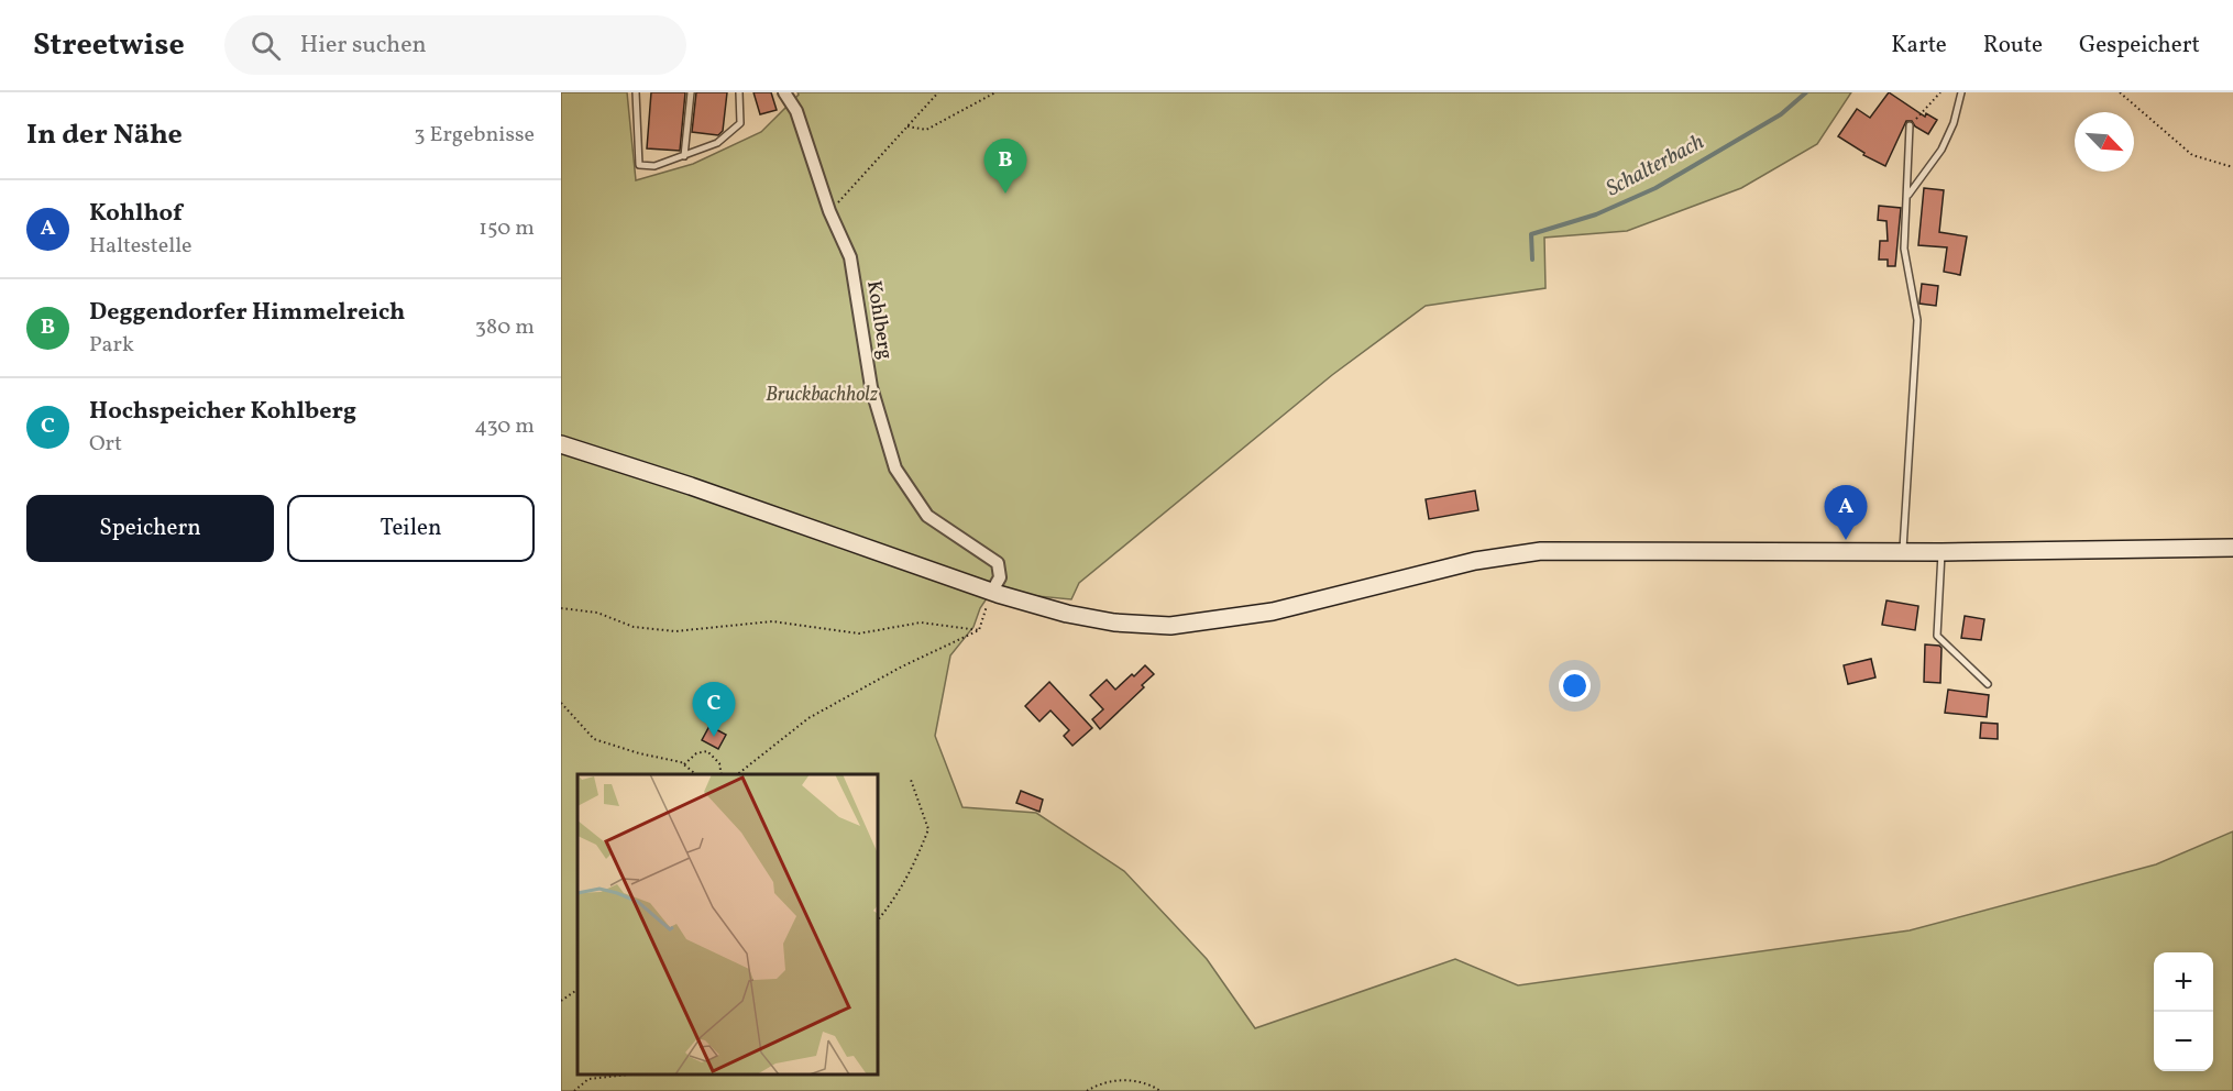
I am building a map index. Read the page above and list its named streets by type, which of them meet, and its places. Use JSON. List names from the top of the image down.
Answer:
{
  "streets": {
    "street": ["Kohlberg"]
  },
  "water": ["Schalterbach"],
  "parks": ["Bruckbachholz"],
  "north": "bottom right",
  "page": {
    "header": "Streetwise",
    "search": "Hier suchen",
    "nav": ["Karte", "Route", "Gespeichert"],
    "heading": ["In der Nähe", "3 Ergebnisse"],
    "pins": ["B", "A", "C"],
    "list": [
      {
        "mark": "A",
        "name": "Kohlhof",
        "note": "Haltestelle",
        "value": "150 m"
      },
      {
        "mark": "B",
        "name": "Deggendorfer Himmelreich",
        "note": "Park",
        "value": "380 m"
      },
      {
        "mark": "C",
        "name": "Hochspeicher Kohlberg",
        "note": "Ort",
        "value": "430 m"
      }
    ],
    "buttons": ["Speichern", "Teilen"],
    "map_buttons": ["+", "−"]
  }
}
